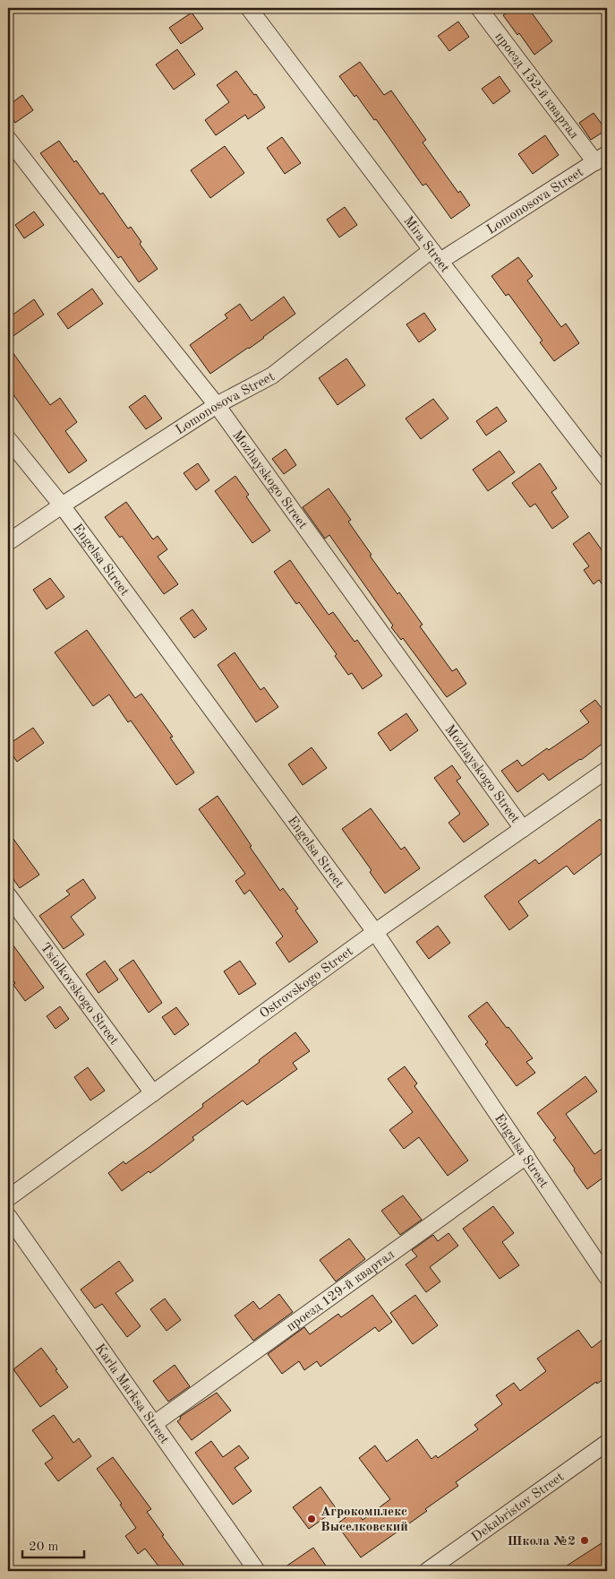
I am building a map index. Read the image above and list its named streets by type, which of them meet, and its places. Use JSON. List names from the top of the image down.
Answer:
{
  "streets": {
    "street": [
      "проезд 152-й квартал",
      "Lomonosova Street",
      "Mira Street",
      "Mozhayskogo Street",
      "Engelsa Street",
      "Ostrovskogo Street",
      "Tsiolkovskogo Street",
      "проезд 129-й квартал",
      "Karla Marksa Street",
      "Dekabristov Street"
    ]
  },
  "crossings": [
    ["проезд 152-й квартал", "Lomonosova Street"],
    ["Lomonosova Street", "Mira Street"],
    ["Lomonosova Street", "Mozhayskogo Street"],
    ["Lomonosova Street", "Engelsa Street"],
    ["Mozhayskogo Street", "Ostrovskogo Street"],
    ["Engelsa Street", "Ostrovskogo Street"],
    ["Engelsa Street", "проезд 129-й квартал"],
    ["Ostrovskogo Street", "Tsiolkovskogo Street"],
    ["проезд 129-й квартал", "Karla Marksa Street"]
  ],
  "places": ["Агрокомплекс Выселковский", "Школа №2"],
  "scale_bar": "20 m"
}
